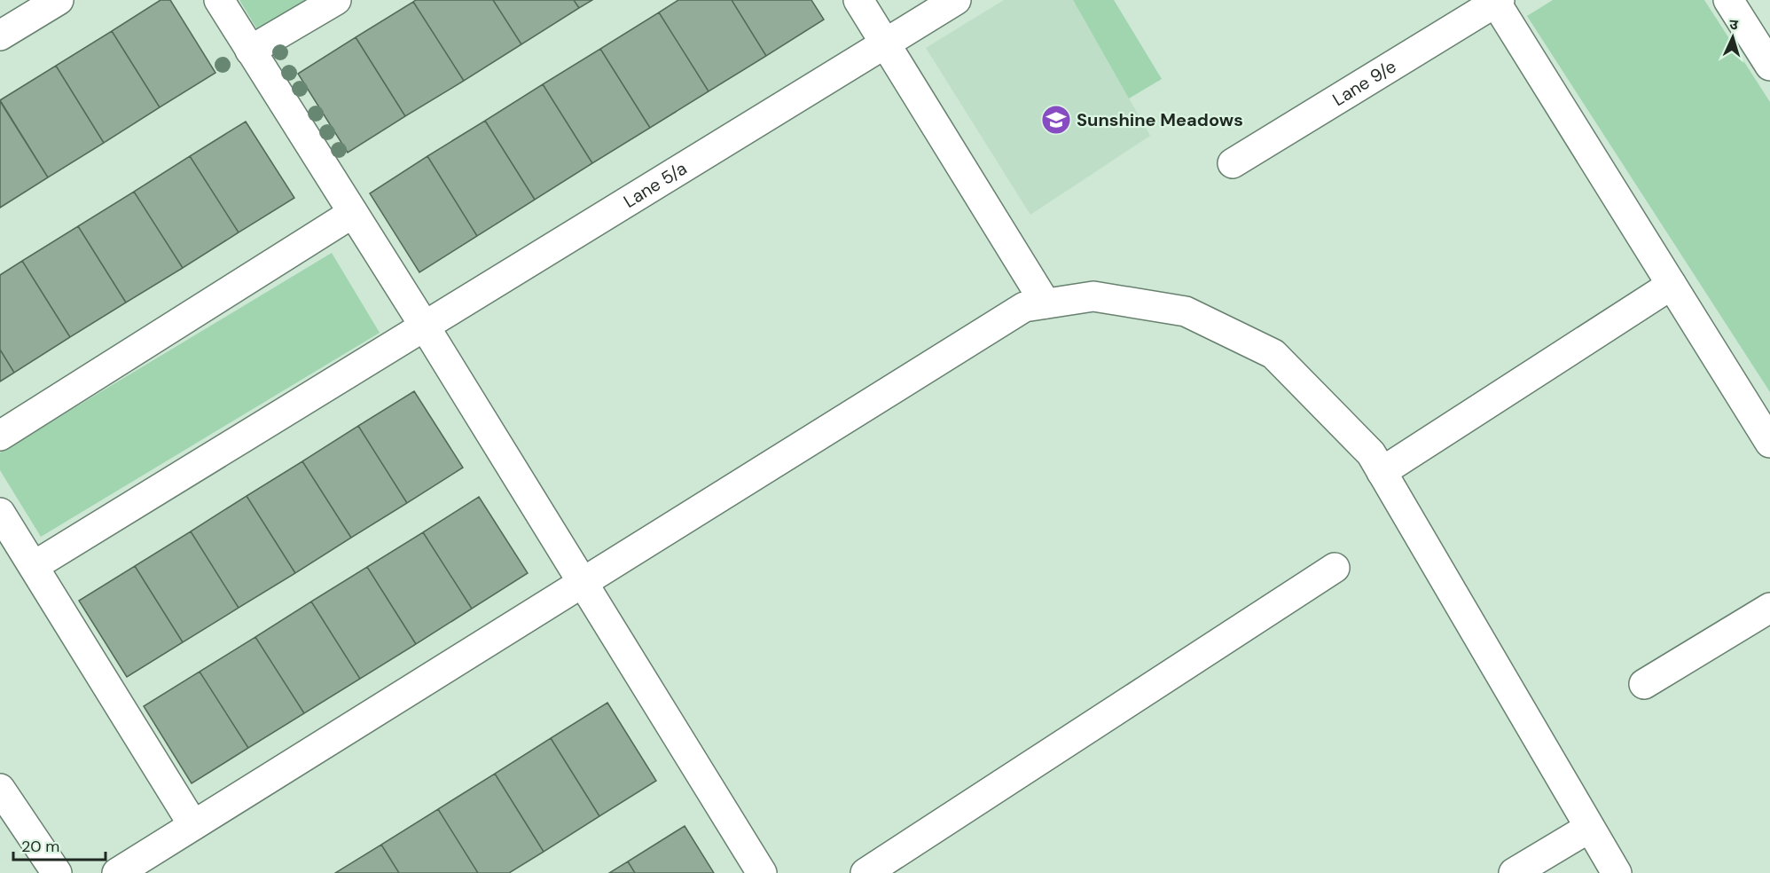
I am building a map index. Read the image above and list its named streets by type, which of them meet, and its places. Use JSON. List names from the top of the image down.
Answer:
{
  "streets": {
    "street": ["Lane 9/e", "Lane 5/a"]
  },
  "places": {
    "school or university": ["Sunshine Meadows"]
  },
  "scale_bar": "20 m",
  "north": "top"
}
